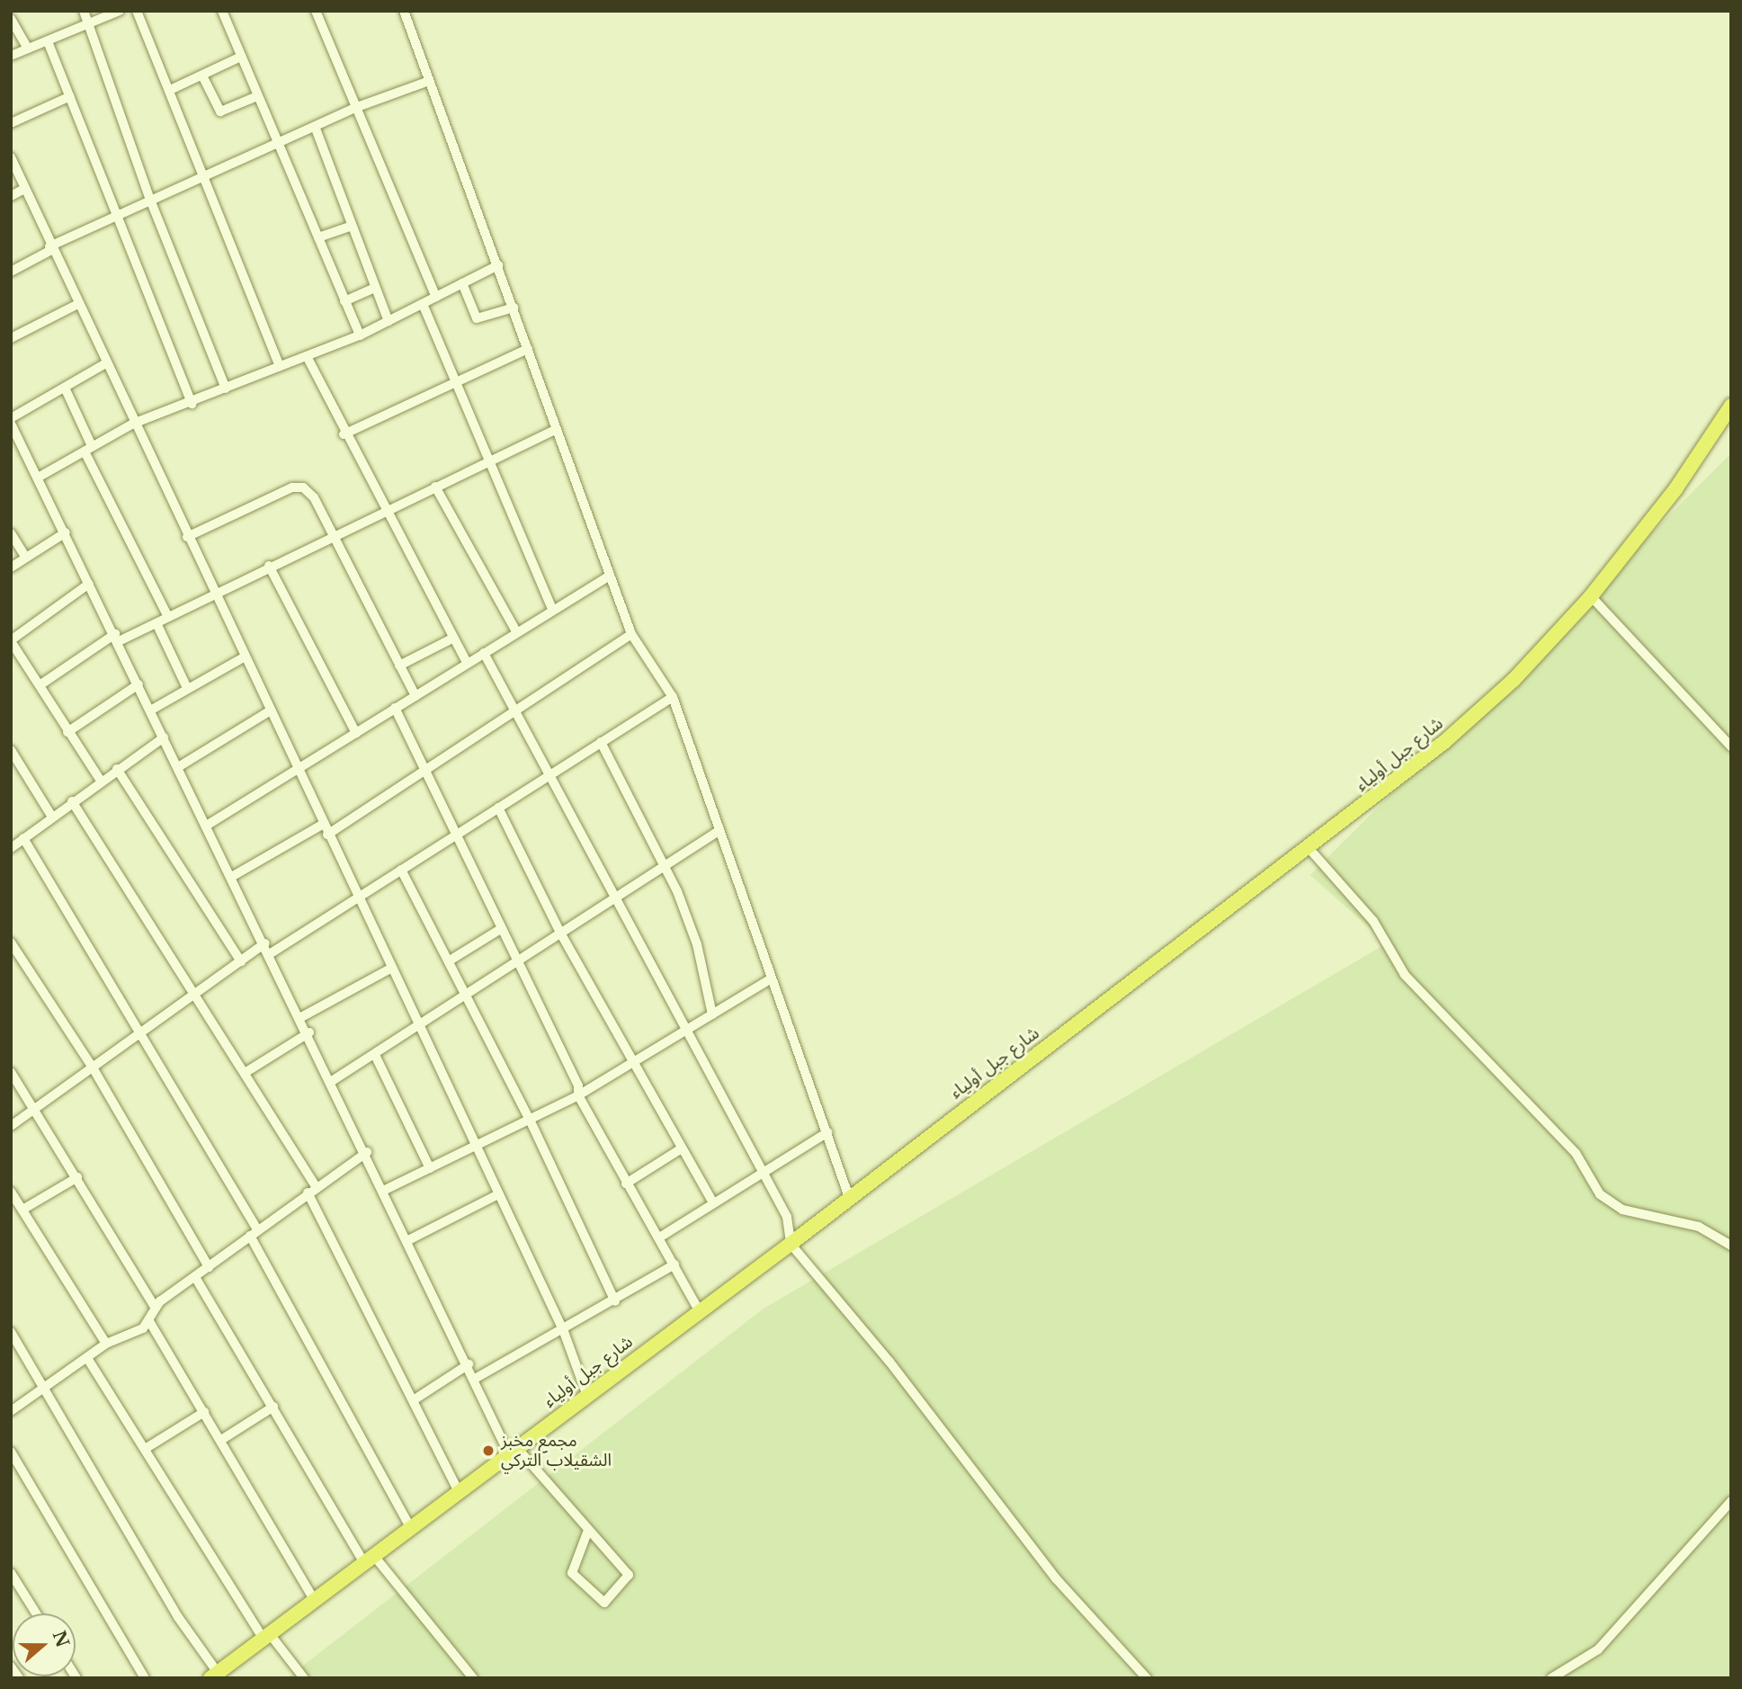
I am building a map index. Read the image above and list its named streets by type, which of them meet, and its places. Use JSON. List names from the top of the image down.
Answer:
{
  "streets": {
    "highway": ["شارع جبل أولياء"]
  },
  "places": ["مجمع مخبز الشقيلاب التركي"],
  "north": "right"
}
